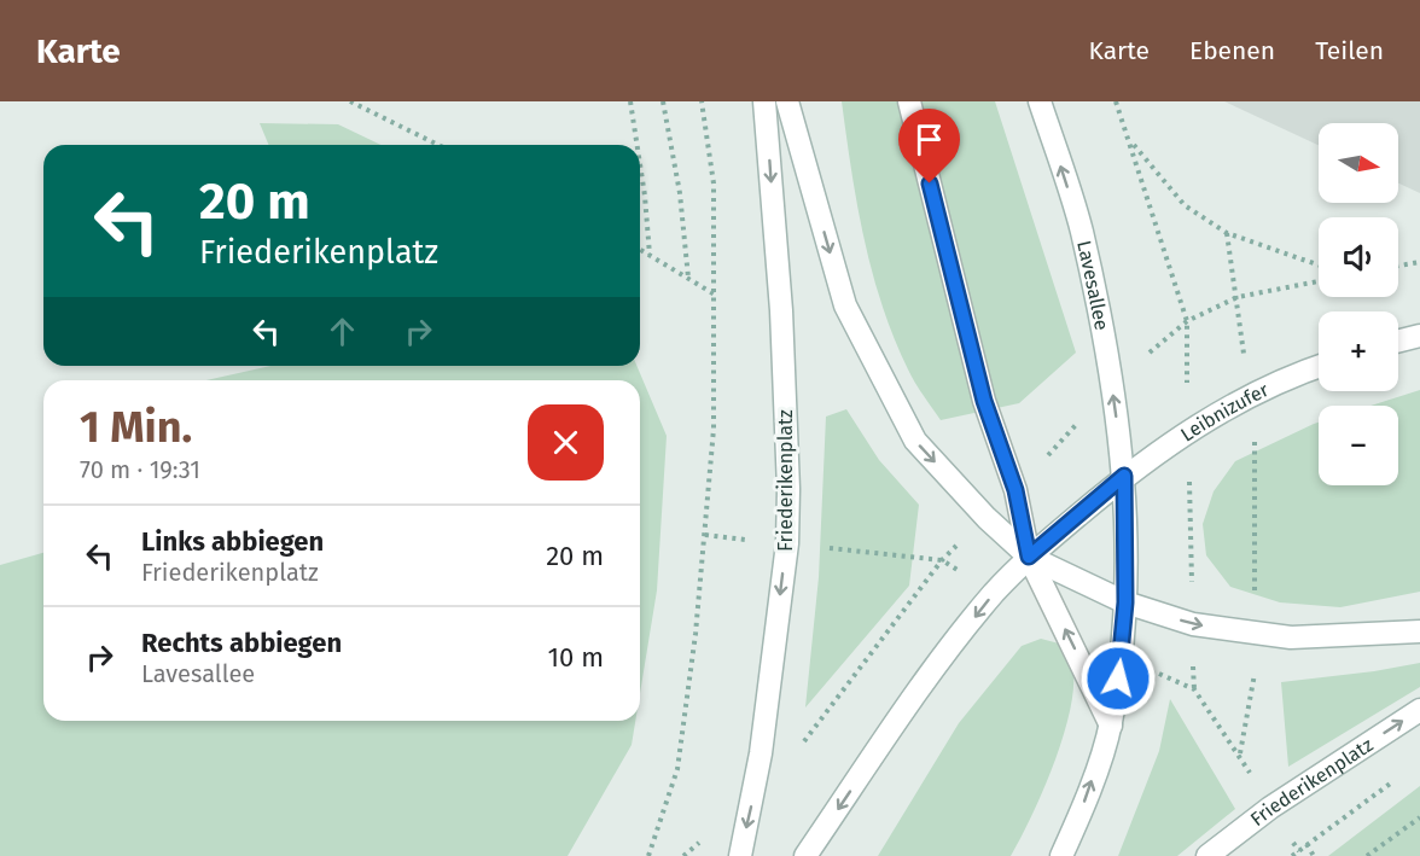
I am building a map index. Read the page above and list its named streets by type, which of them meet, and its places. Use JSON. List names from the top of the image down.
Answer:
{
  "streets": {
    "main road": ["Lavesallee", "Leibnizufer", "Friederikenplatz"]
  },
  "crossings": [
    ["Lavesallee", "Leibnizufer"]
  ],
  "north": "right",
  "page": {
    "header": "Karte",
    "nav": ["Karte", "Ebenen", "Teilen"],
    "map_buttons": ["+", "−"],
    "turn": ["20 m", "Friederikenplatz"],
    "heading": ["1 Min.", "70 m · 19:31"],
    "list": [
      {
        "name": "Links abbiegen",
        "note": "Friederikenplatz",
        "value": "20 m"
      },
      {
        "name": "Rechts abbiegen",
        "note": "Lavesallee",
        "value": "10 m"
      }
    ]
  }
}
